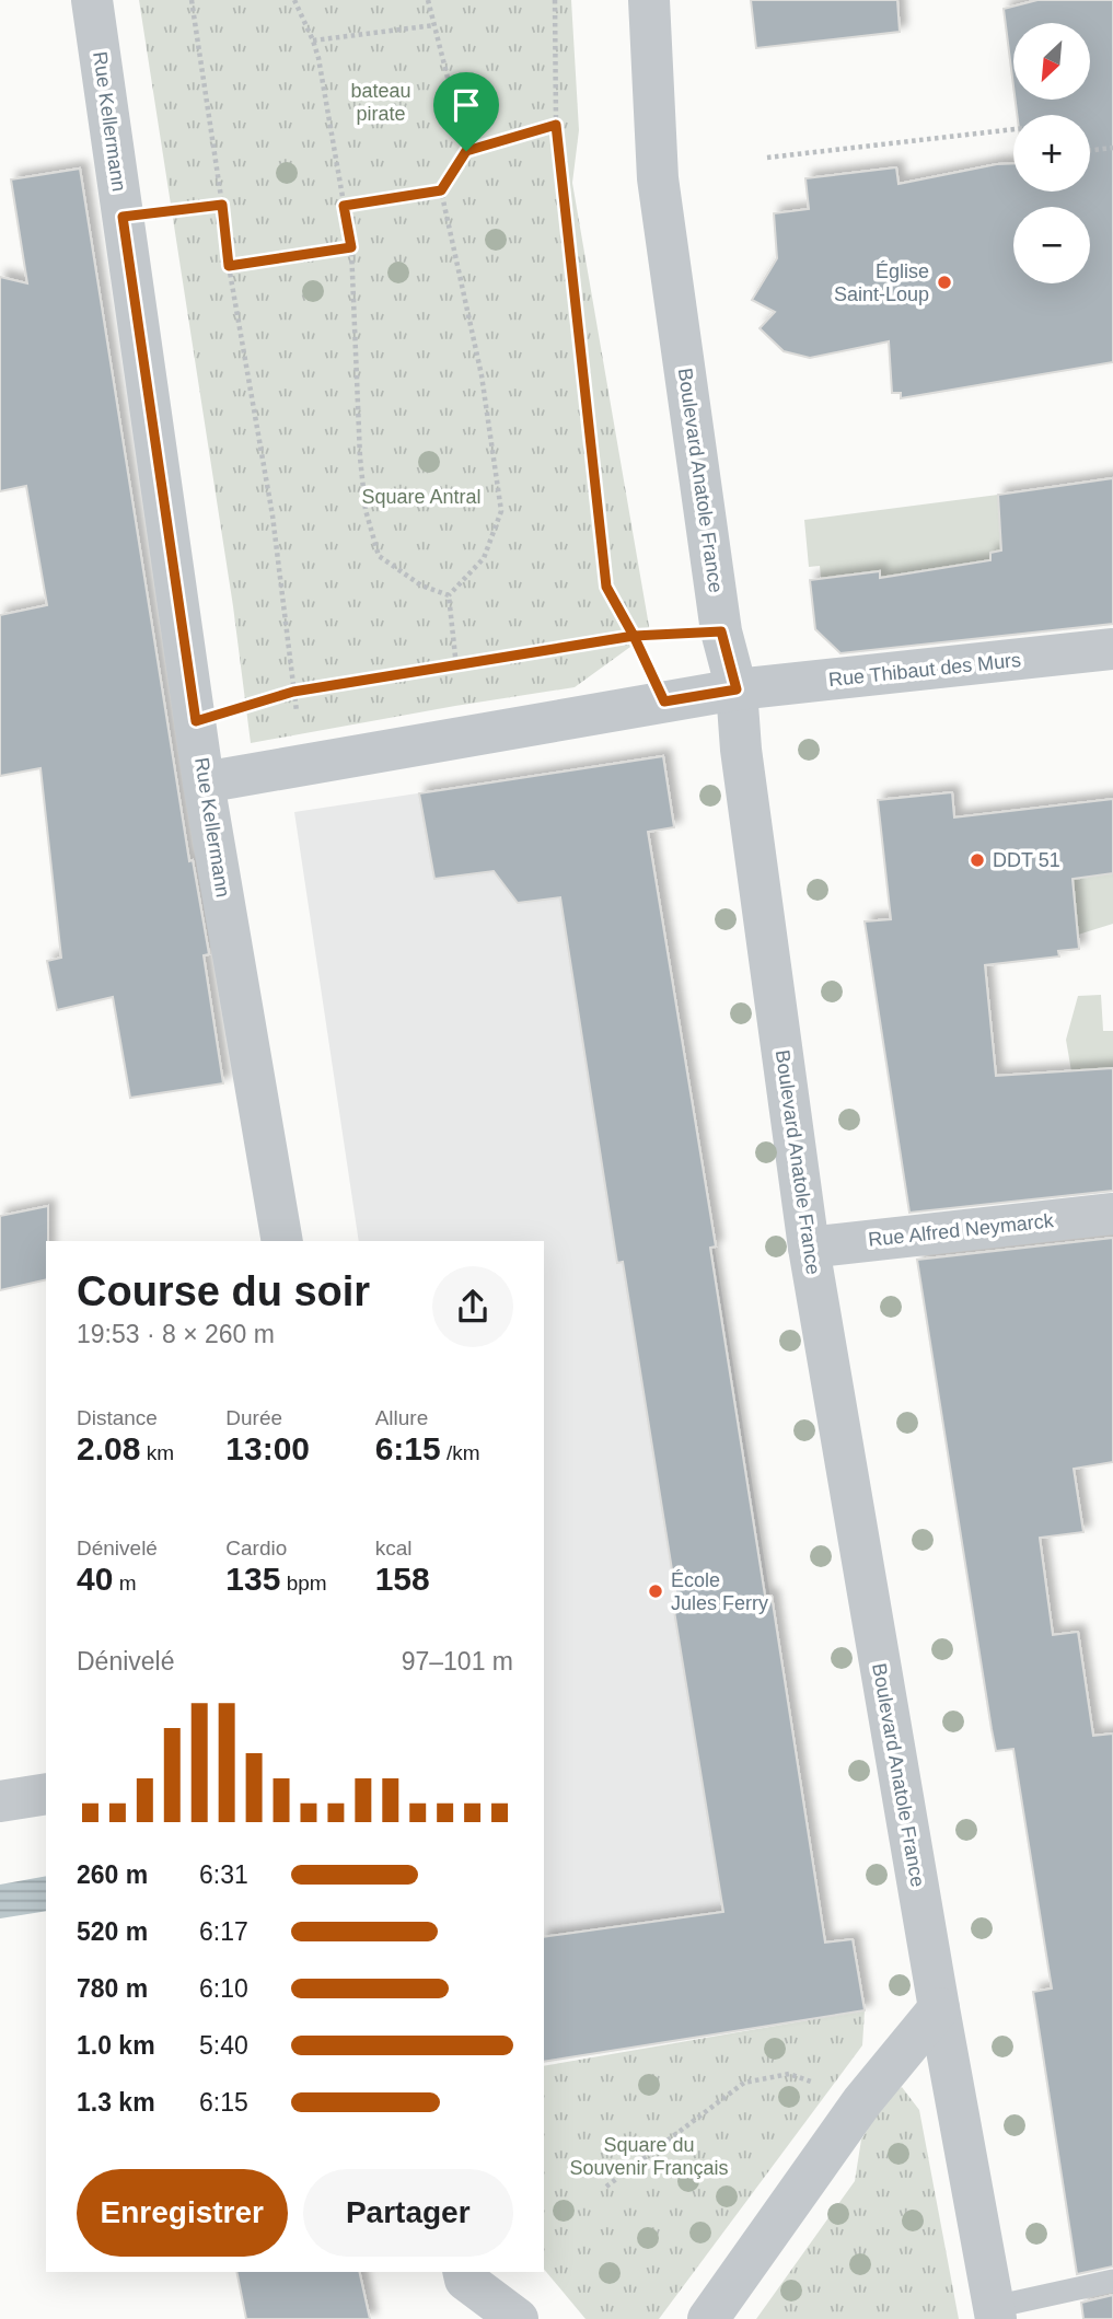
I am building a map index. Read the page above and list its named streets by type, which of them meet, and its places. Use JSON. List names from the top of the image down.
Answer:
{
  "streets": {
    "street": [
      "Rue Kellermann",
      "Boulevard Anatole France",
      "Rue Thibaut des Murs",
      "Rue Alfred Neymarck"
    ]
  },
  "crossings": [
    ["Rue Kellermann", "Rue Thibaut des Murs"],
    ["Boulevard Anatole France", "Rue Thibaut des Murs"],
    ["Boulevard Anatole France", "Rue Alfred Neymarck"]
  ],
  "parks": ["bateau pirate", "Square Antral", "Square du Souvenir Français"],
  "places": ["Église Saint-Loup", "DDT 51", "École Jules Ferry"],
  "north": "bottom left",
  "page": {
    "map_buttons": ["+", "−"],
    "heading": ["Course du soir", "19:53 · 8 × 260 m"],
    "stats": [
      ["Distance", "2.08 km"],
      ["Durée", "13:00"],
      ["Allure", "6:15 /km"],
      ["Dénivelé", "40 m"],
      ["Cardio", "135 bpm"],
      ["kcal", "158"]
    ],
    "chart": ["Dénivelé", "97–101 m"],
    "list": [
      {
        "name": "260 m",
        "note": "6:31"
      },
      {
        "name": "520 m",
        "note": "6:17"
      },
      {
        "name": "780 m",
        "note": "6:10"
      },
      {
        "name": "1.0 km",
        "note": "5:40"
      },
      {
        "name": "1.3 km",
        "note": "6:15"
      }
    ],
    "buttons": ["Enregistrer", "Partager"]
  }
}
